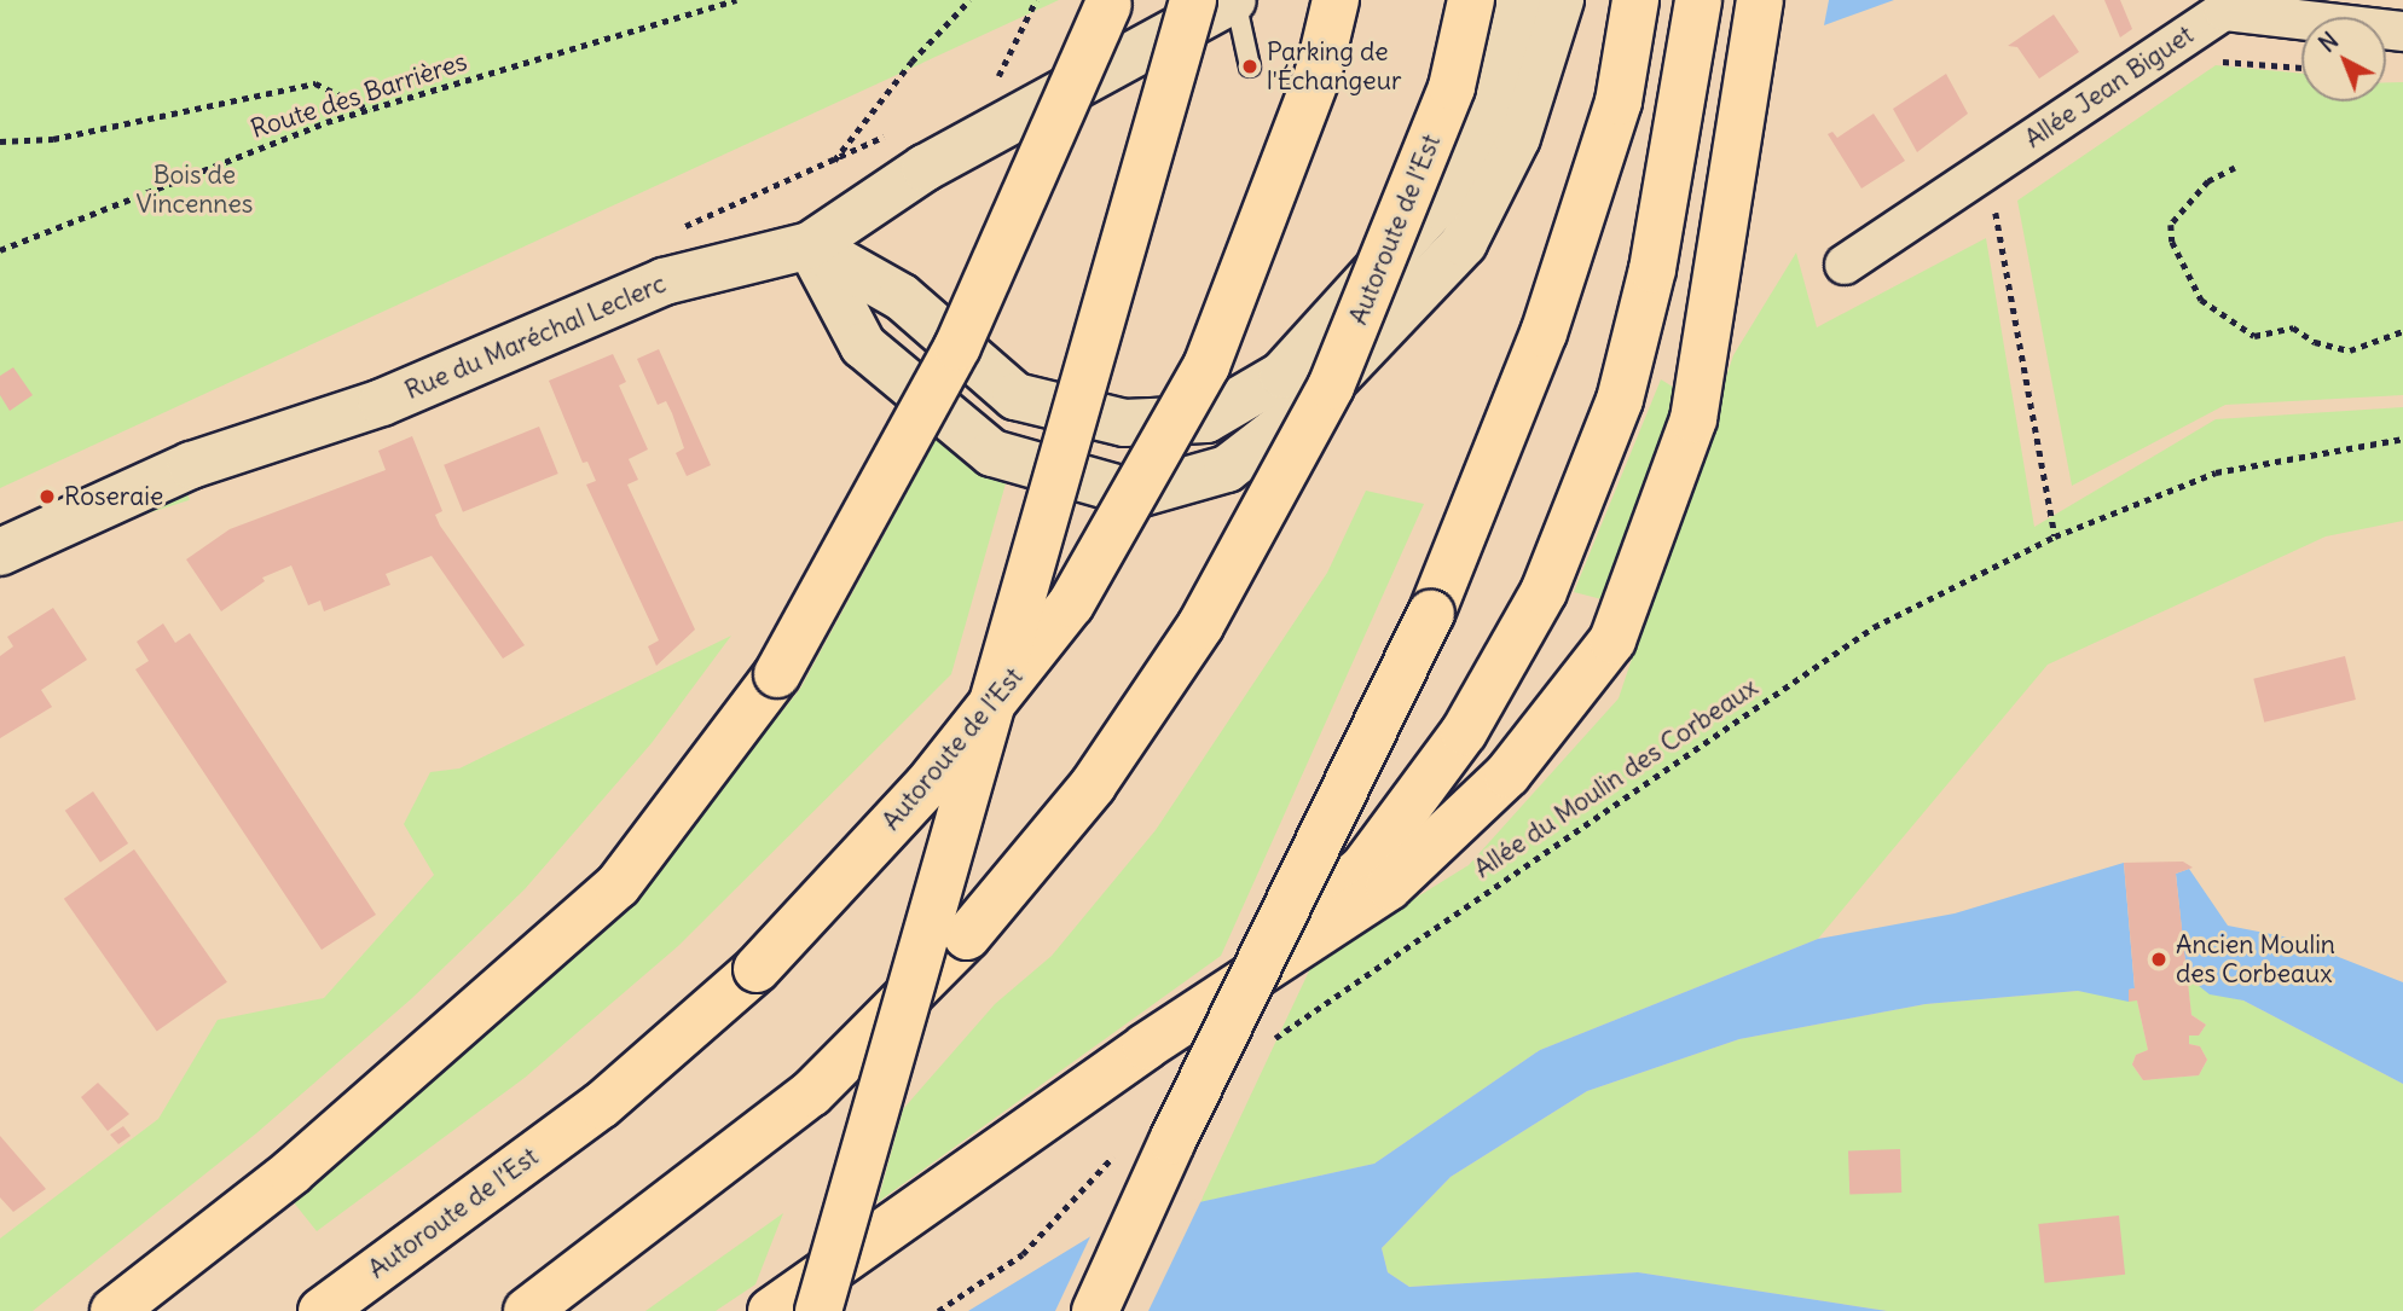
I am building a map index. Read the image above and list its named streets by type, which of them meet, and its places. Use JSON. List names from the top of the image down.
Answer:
{
  "streets": {
    "highway": ["Autoroute de l’Est"],
    "street": ["Allée Jean Biguet", "Rue du Maréchal Leclerc"],
    "path": ["Route des Barrières", "Allée du Moulin des Corbeaux"]
  },
  "parks": ["Bois de Vincennes"],
  "places": ["Parking de l'Échangeur", "Roseraie", "Ancien Moulin des Corbeaux"],
  "north": "top left"
}
